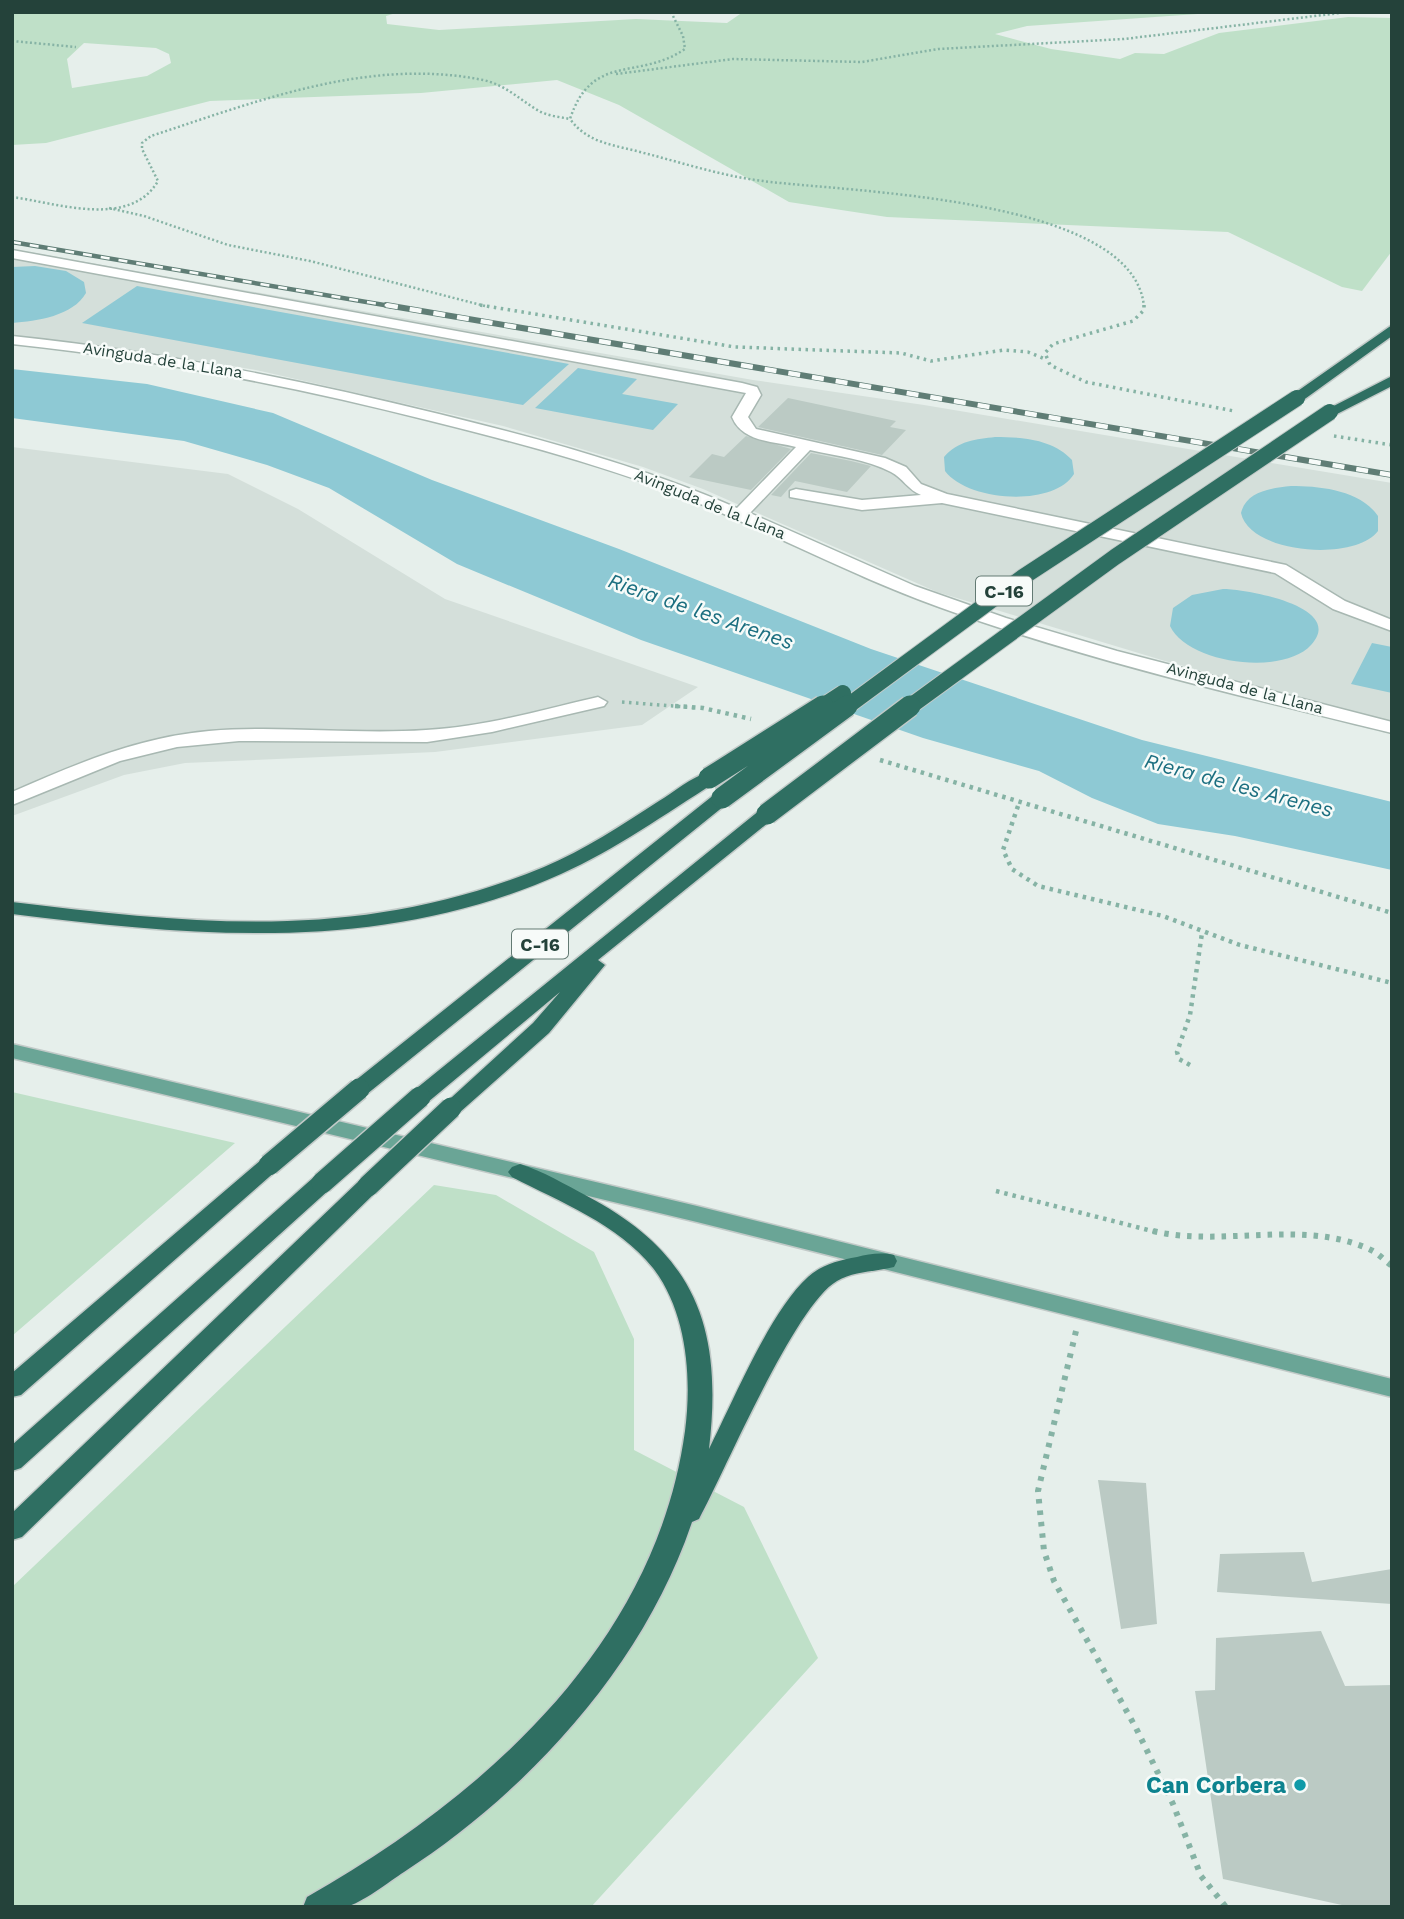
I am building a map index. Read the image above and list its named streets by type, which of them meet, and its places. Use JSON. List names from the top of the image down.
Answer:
{
  "streets": {
    "highway": ["C-16"],
    "street": ["Avinguda de la Llana"]
  },
  "water": ["Riera de les Arenes"],
  "places": ["Can Corbera"]
}
